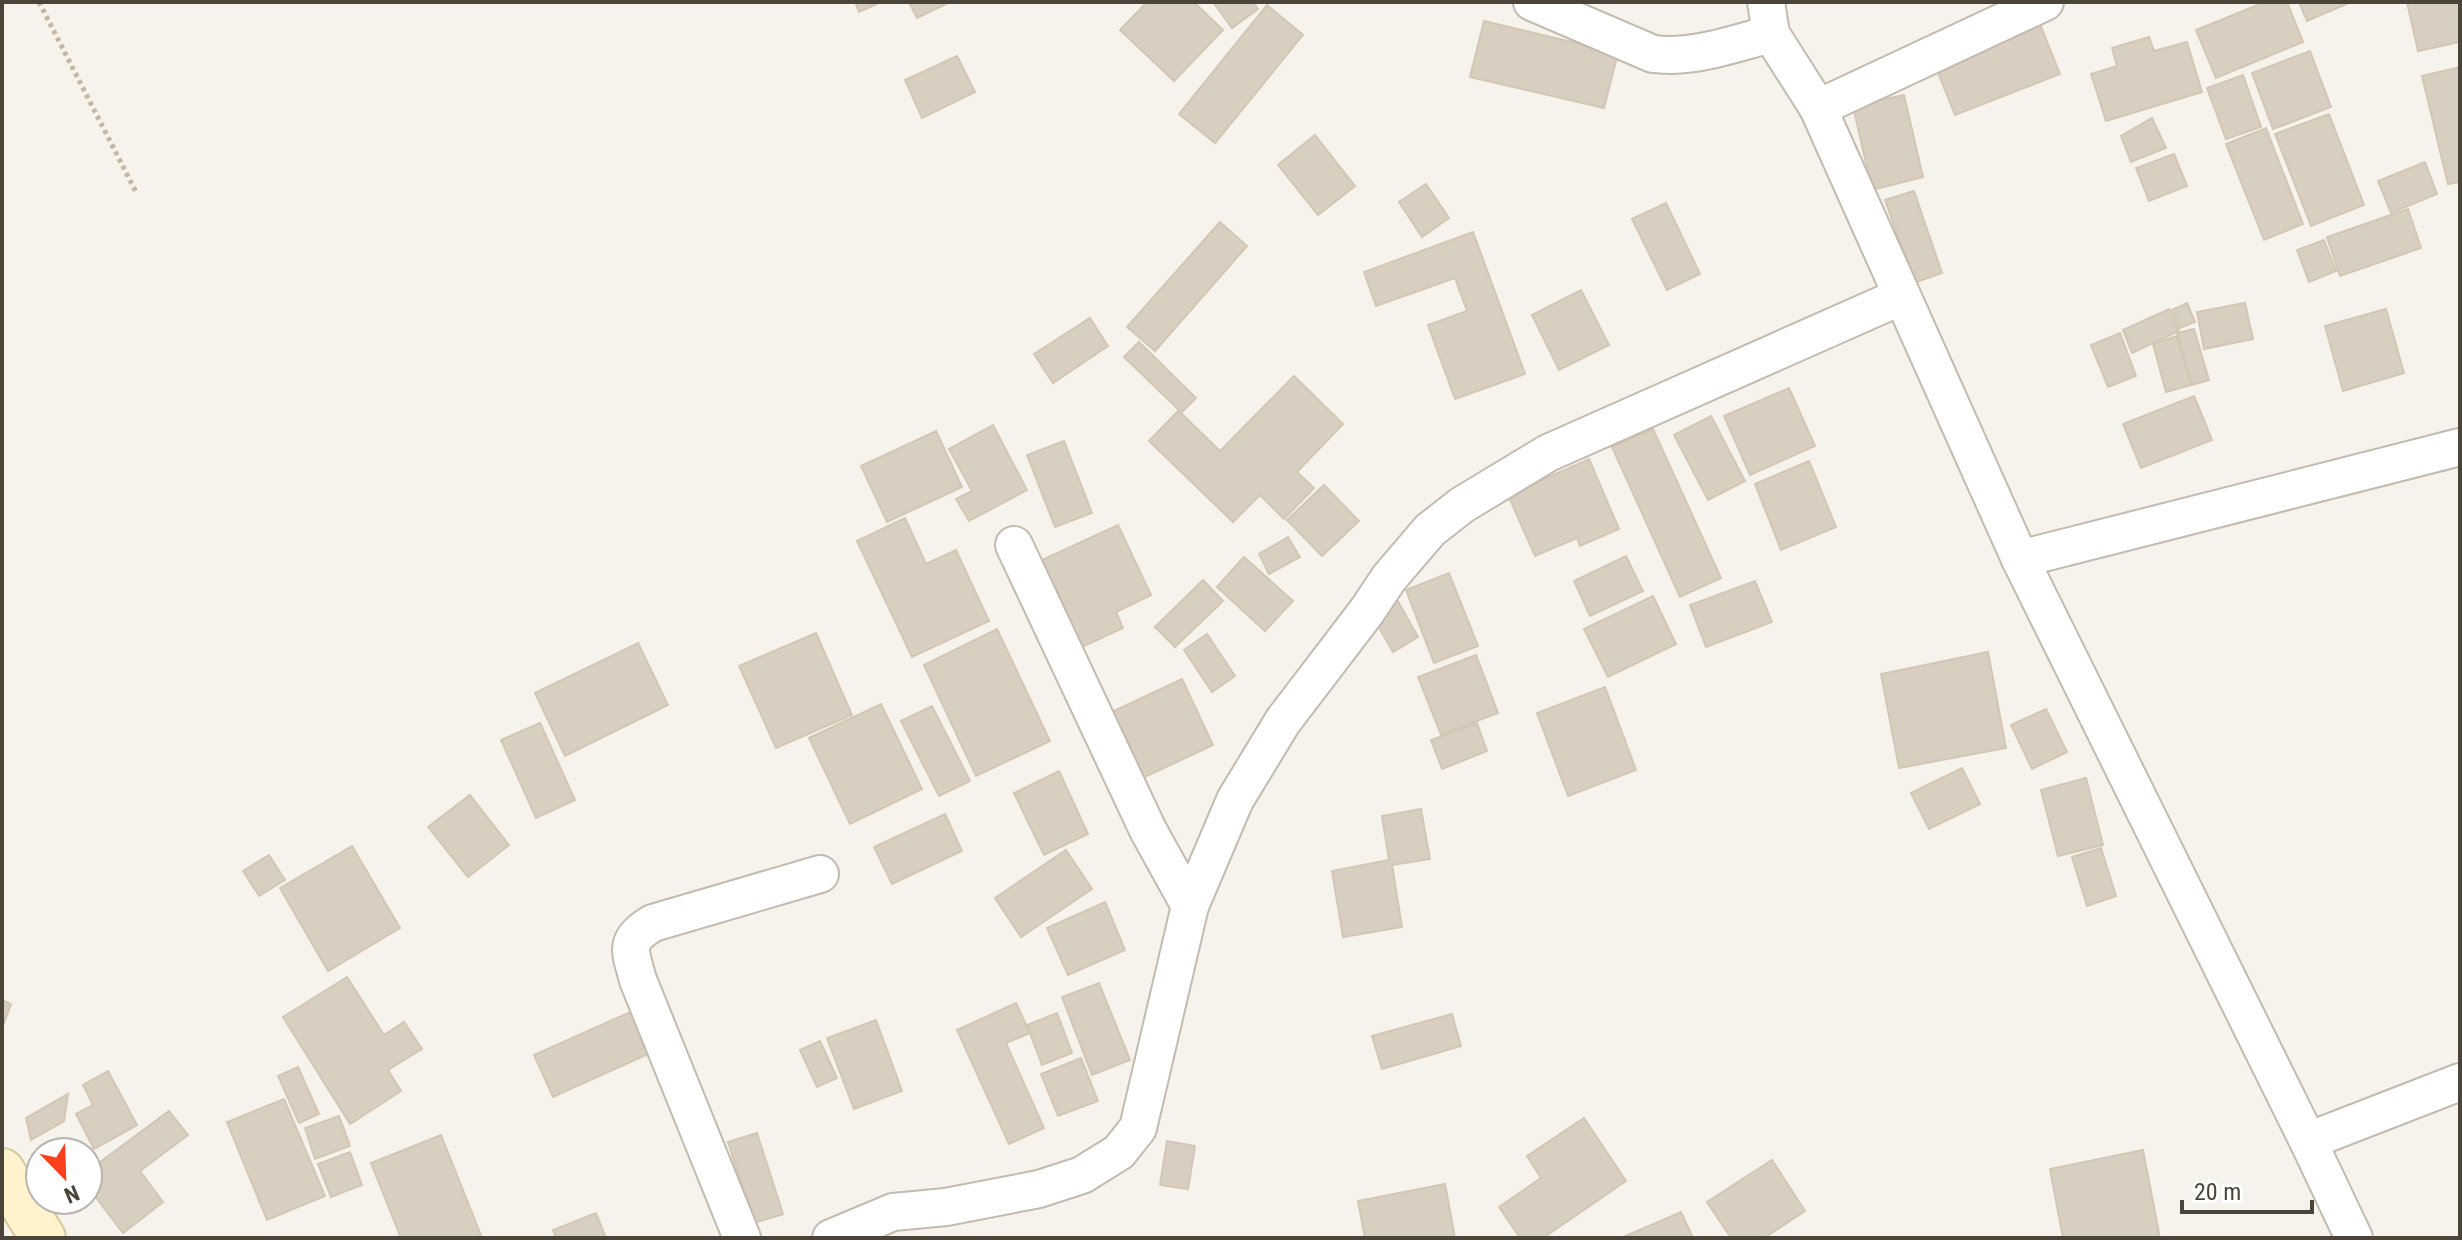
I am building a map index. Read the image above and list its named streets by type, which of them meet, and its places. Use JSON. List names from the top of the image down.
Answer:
{
  "scale_bar": "20 m",
  "north": "bottom right"
}
